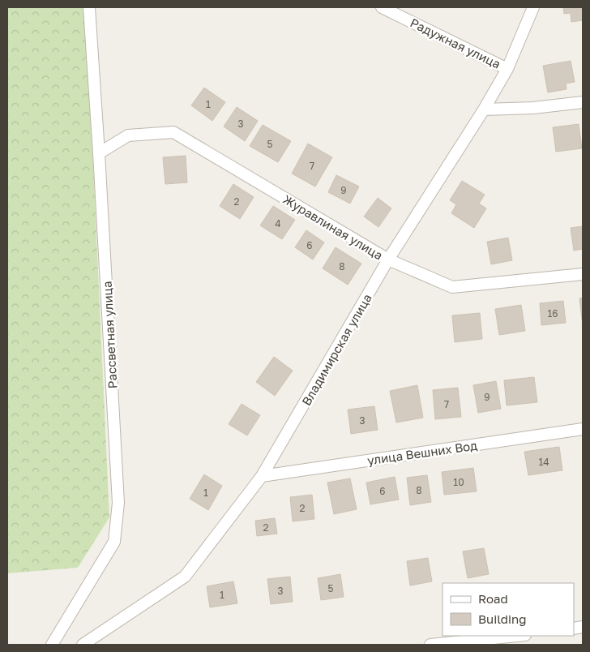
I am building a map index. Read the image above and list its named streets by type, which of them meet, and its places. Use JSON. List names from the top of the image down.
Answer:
{
  "streets": {
    "street": [
      "Радужная улица",
      "Журавлиная улица",
      "Рассветная улица",
      "Владимирская улица",
      "улица Вешних Вод"
    ]
  },
  "crossings": [
    ["Радужная улица", "Владимирская улица"],
    ["Журавлиная улица", "Рассветная улица"],
    ["Журавлиная улица", "Владимирская улица"],
    ["Владимирская улица", "улица Вешних Вод"]
  ],
  "house_numbers": [
    "1",
    "3",
    "5",
    "7",
    "9",
    "2",
    "4",
    "6",
    "8",
    "16",
    "9",
    "7",
    "3",
    "14",
    "10",
    "8",
    "6",
    "1",
    "2",
    "2",
    "5",
    "3",
    "1"
  ],
  "legend": ["Road", "Building"]
}
